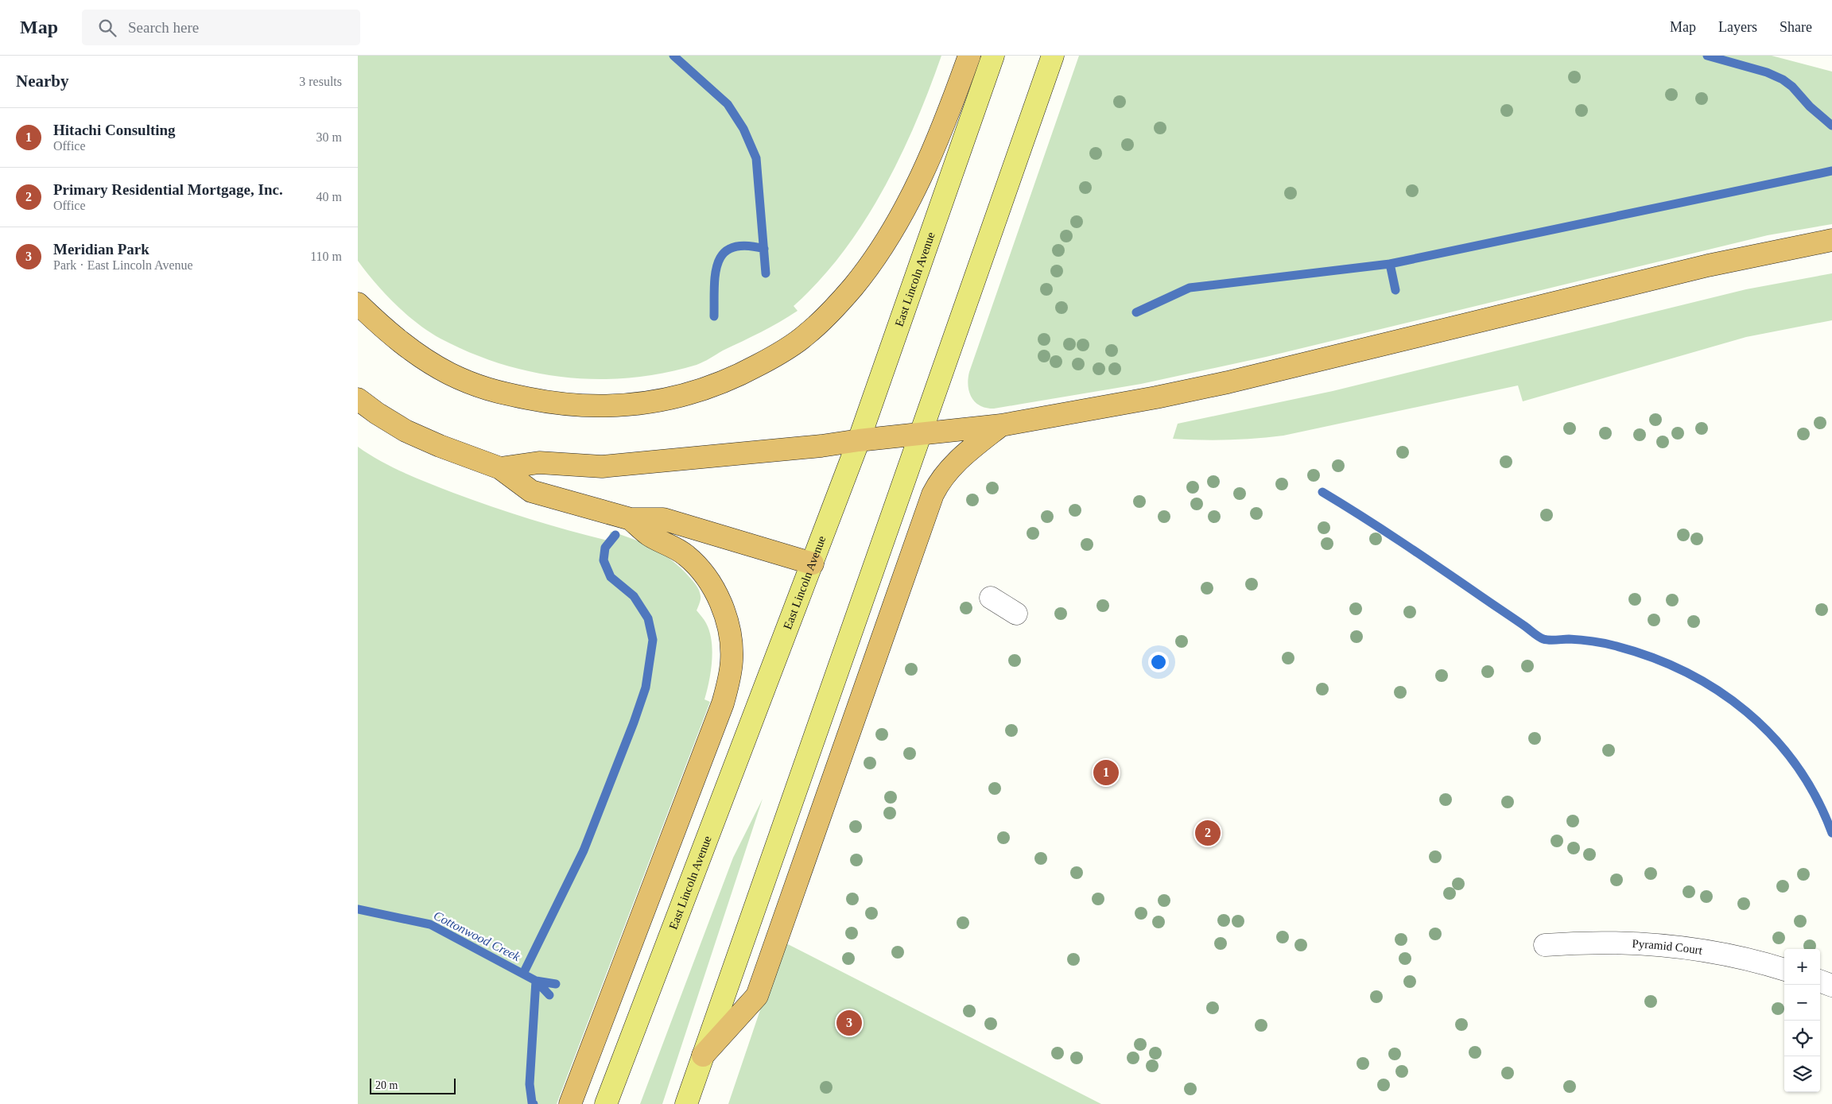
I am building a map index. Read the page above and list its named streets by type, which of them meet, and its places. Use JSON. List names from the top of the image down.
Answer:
{
  "streets": {
    "main road": ["East Lincoln Avenue"],
    "street": ["Pyramid Court"]
  },
  "water": ["Cottonwood Creek"],
  "scale_bar": "20 m",
  "page": {
    "header": "Map",
    "search": "Search here",
    "nav": ["Map", "Layers", "Share"],
    "heading": ["Nearby", "3 results"],
    "list": [
      {
        "mark": "1",
        "name": "Hitachi Consulting",
        "note": "Office",
        "value": "30 m"
      },
      {
        "mark": "2",
        "name": "Primary Residential Mortgage, Inc.",
        "note": "Office",
        "value": "40 m"
      },
      {
        "mark": "3",
        "name": "Meridian Park",
        "note": "Park · East Lincoln Avenue",
        "value": "110 m"
      }
    ],
    "pins": ["1", "2", "3"],
    "map_buttons": ["+", "−"],
    "scale": "20 m"
  }
}
